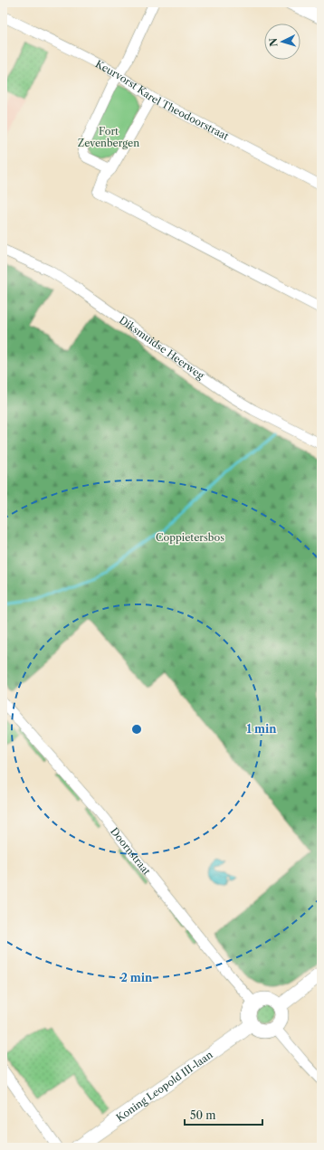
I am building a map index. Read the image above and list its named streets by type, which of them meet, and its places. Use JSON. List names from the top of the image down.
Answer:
{
  "streets": {
    "street": [
      "Keurvorst Karel Theodoorstraat",
      "Diksmuidse Heerweg",
      "Doornstraat",
      "Koning Leopold III-laan"
    ]
  },
  "crossings": [
    ["Doornstraat", "Koning Leopold III-laan"]
  ],
  "parks": ["Fort Zevenbergen", "Coppietersbos"],
  "scale_bar": "50 m",
  "north": "left",
  "rings": ["1 min", "2 min"]
}
